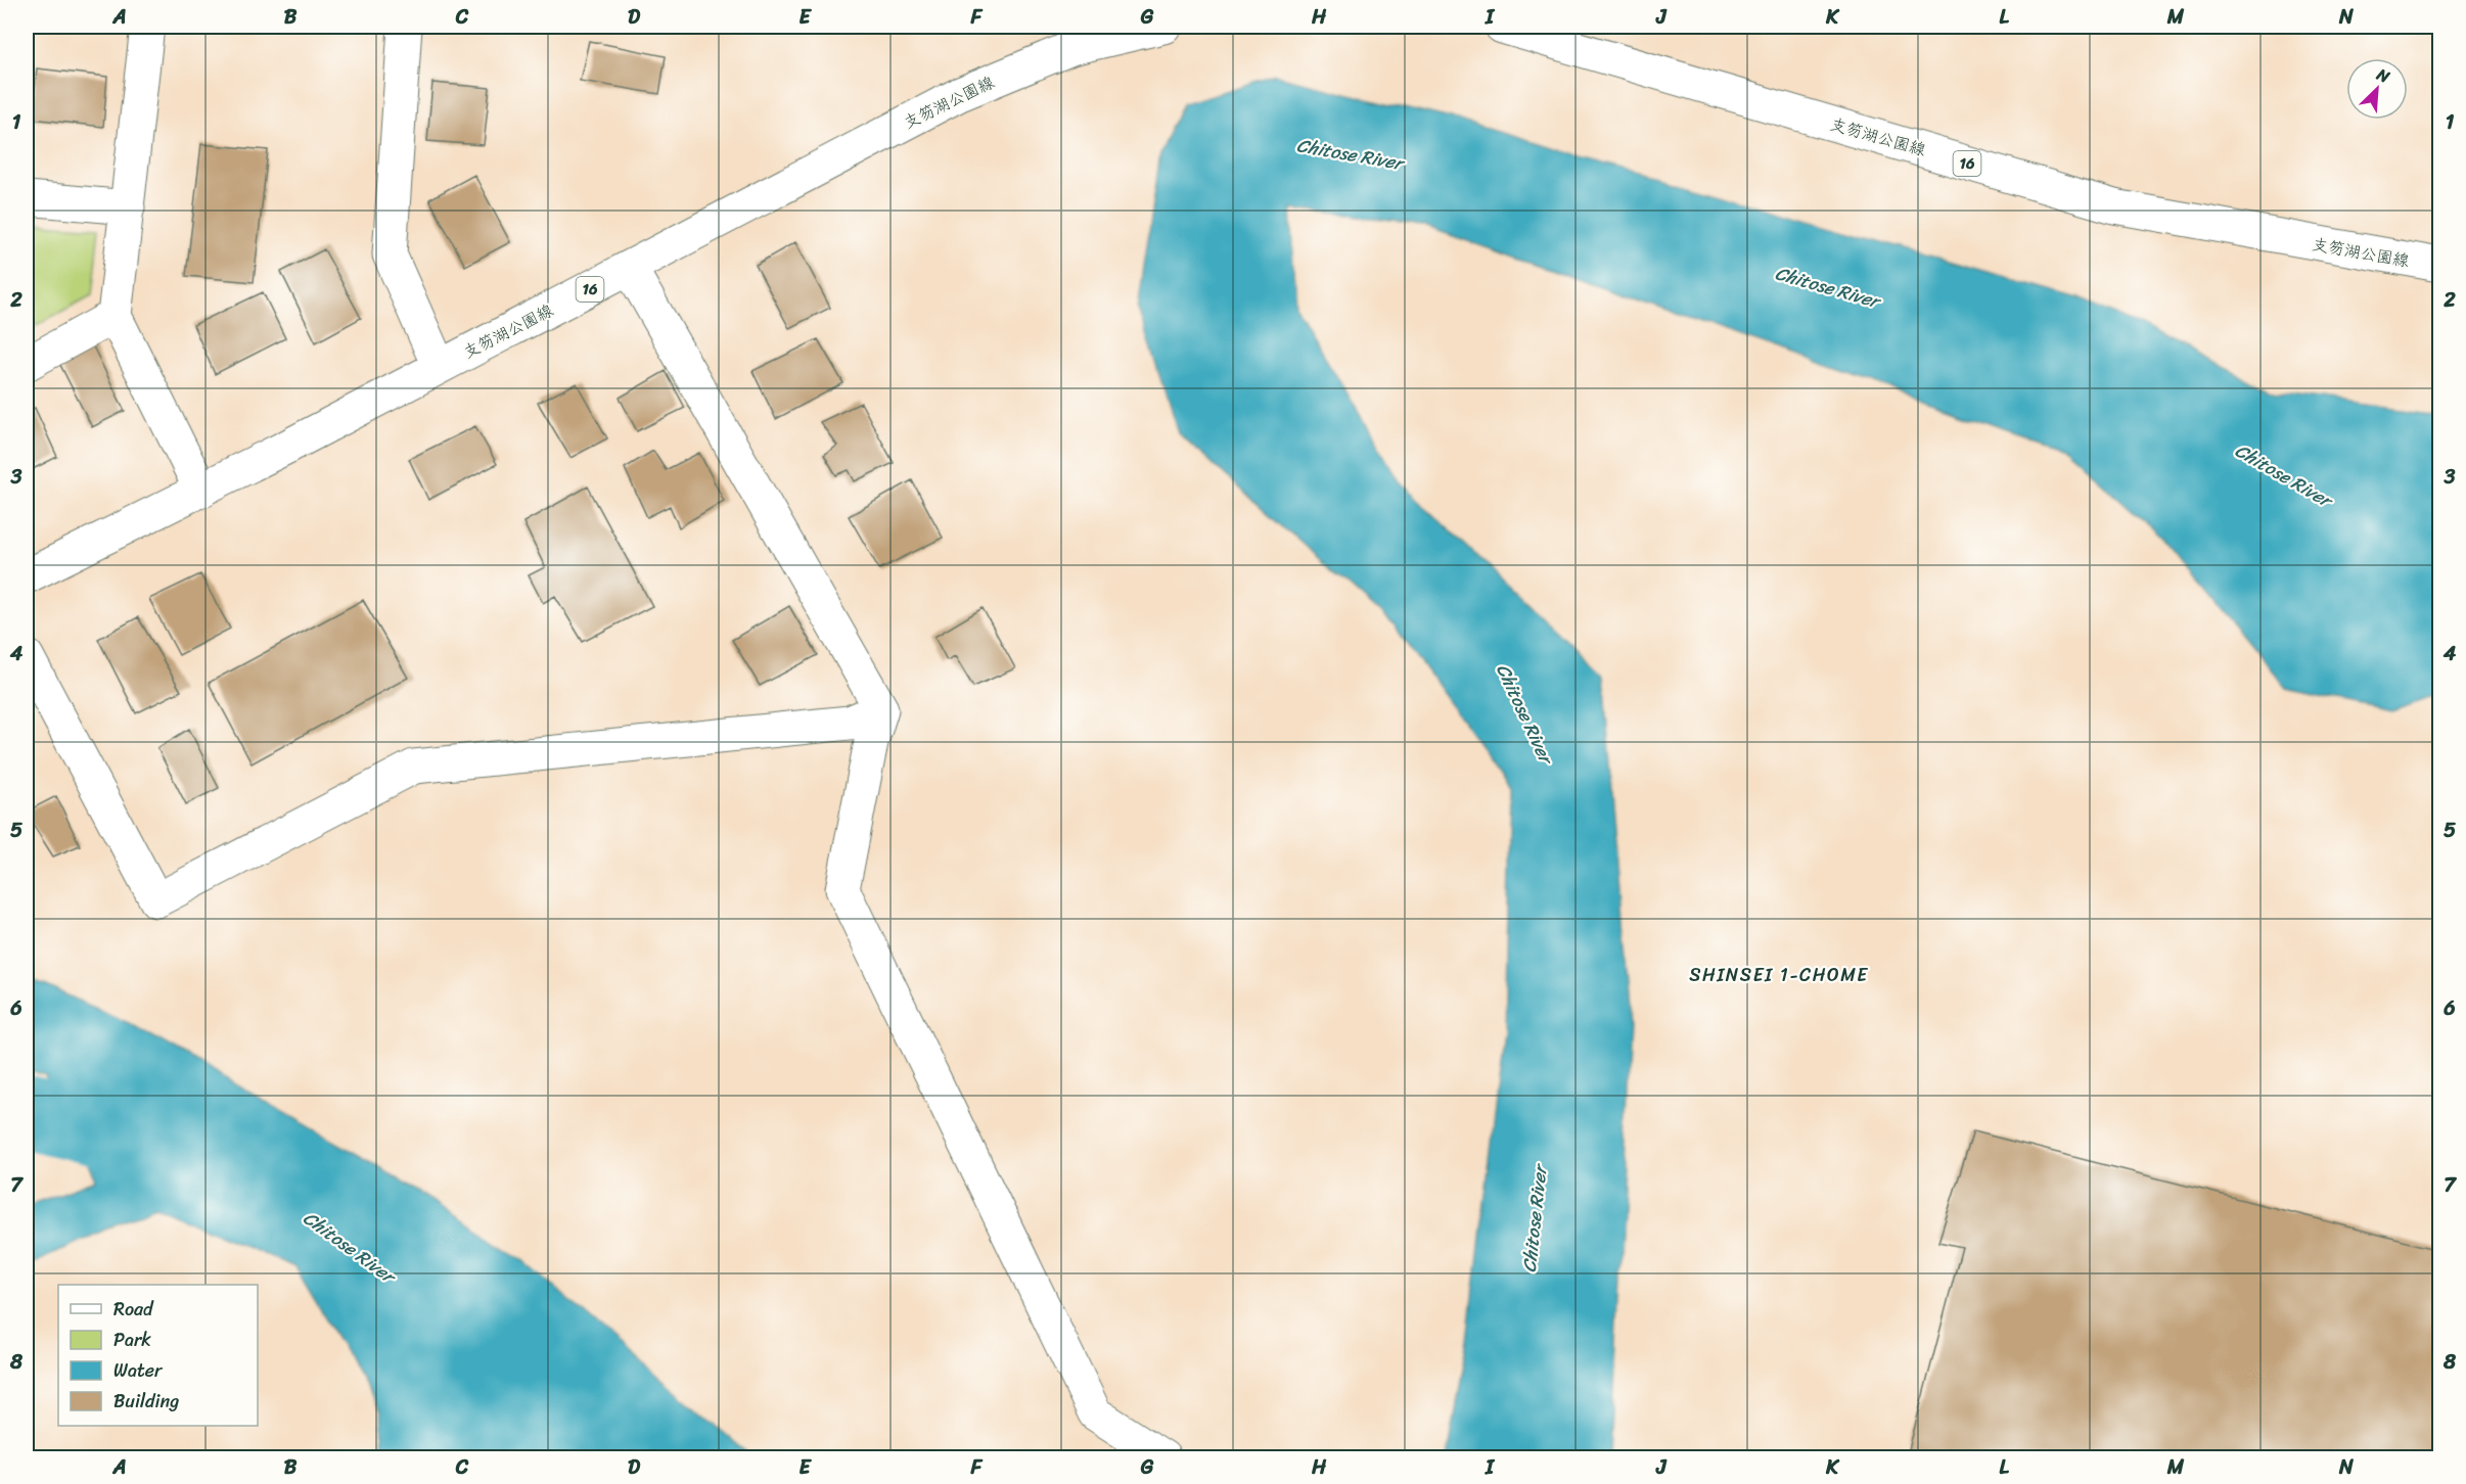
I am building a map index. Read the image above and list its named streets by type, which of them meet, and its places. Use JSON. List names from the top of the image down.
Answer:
{
  "streets": {
    "street": ["支笏湖公園線", "16"]
  },
  "districts": ["SHINSEI 1-CHOME"],
  "water": ["Chitose River"],
  "legend": [
    "Road",
    "Park",
    "Water",
    "Building"
  ],
  "north": "top right",
  "grid": {
    "columns": [
      "A",
      "B",
      "C",
      "D",
      "E",
      "F",
      "G",
      "H",
      "I",
      "J",
      "K",
      "L",
      "M",
      "N"
    ],
    "rows": [
      "1",
      "2",
      "3",
      "4",
      "5",
      "6",
      "7",
      "8"
    ]
  }
}
